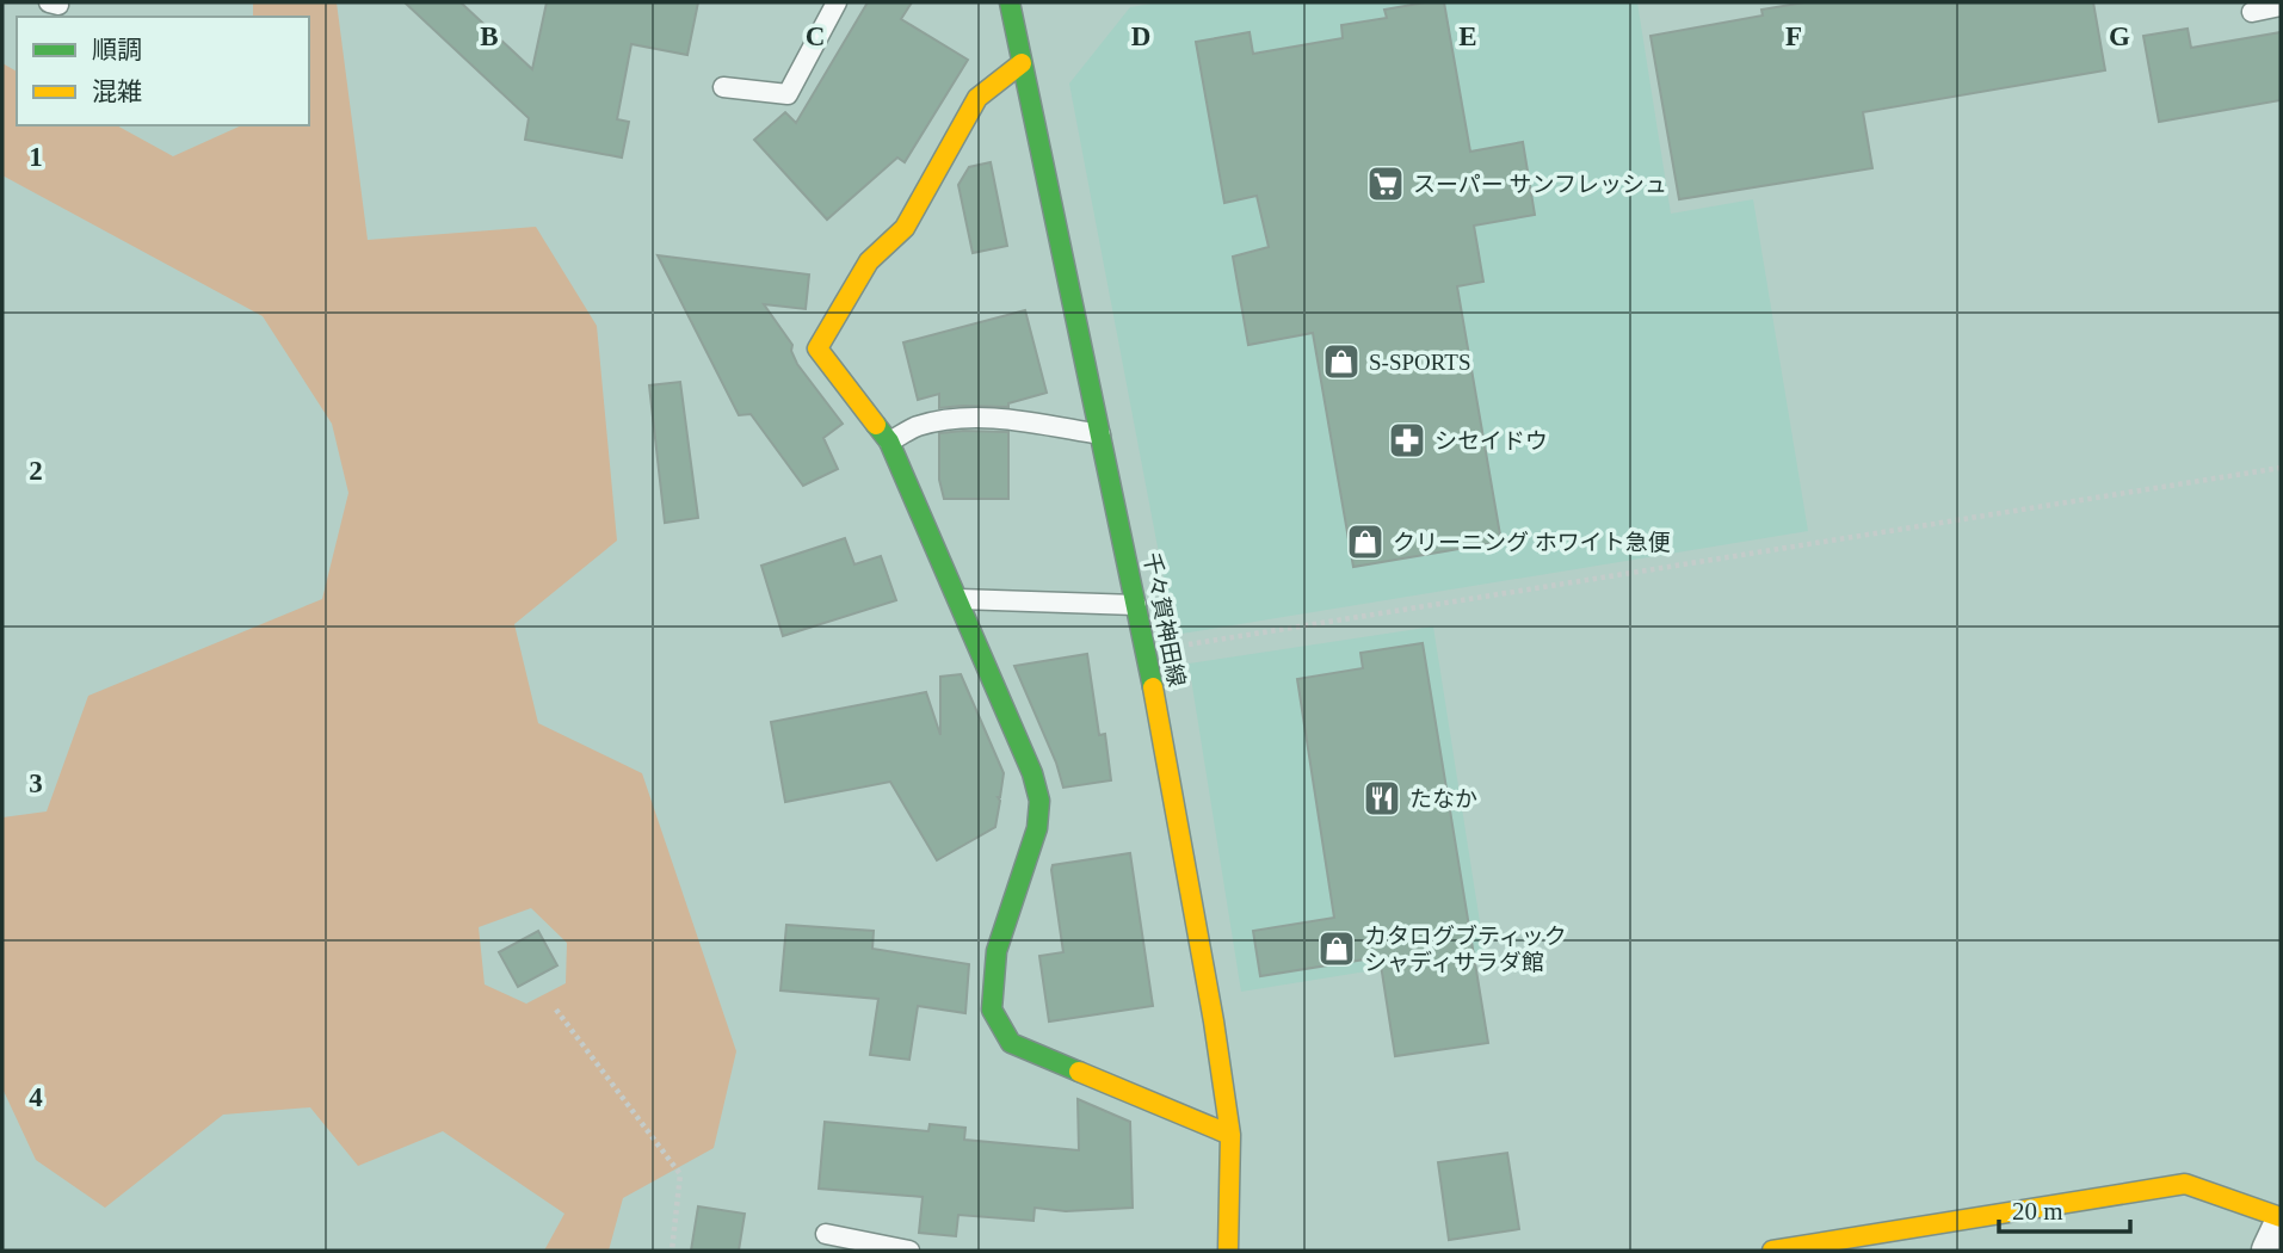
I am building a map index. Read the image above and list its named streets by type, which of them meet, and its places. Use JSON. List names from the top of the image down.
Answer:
{
  "streets": {
    "street": ["千々賀神田線"]
  },
  "places": {
    "supermarket": ["スーパー サンフレッシュ"],
    "shop": ["S-SPORTS", "クリーニング ホワイト急便", "カタログブティック シャディサラダ館"],
    "pharmacy": ["シセイドウ"],
    "restaurant": ["たなか"]
  },
  "legend": ["順調", "混雑"],
  "scale_bar": "20 m",
  "grid": {
    "columns": [
      "B",
      "C",
      "D",
      "E",
      "F",
      "G"
    ],
    "rows": [
      "1",
      "2",
      "3",
      "4"
    ]
  }
}
